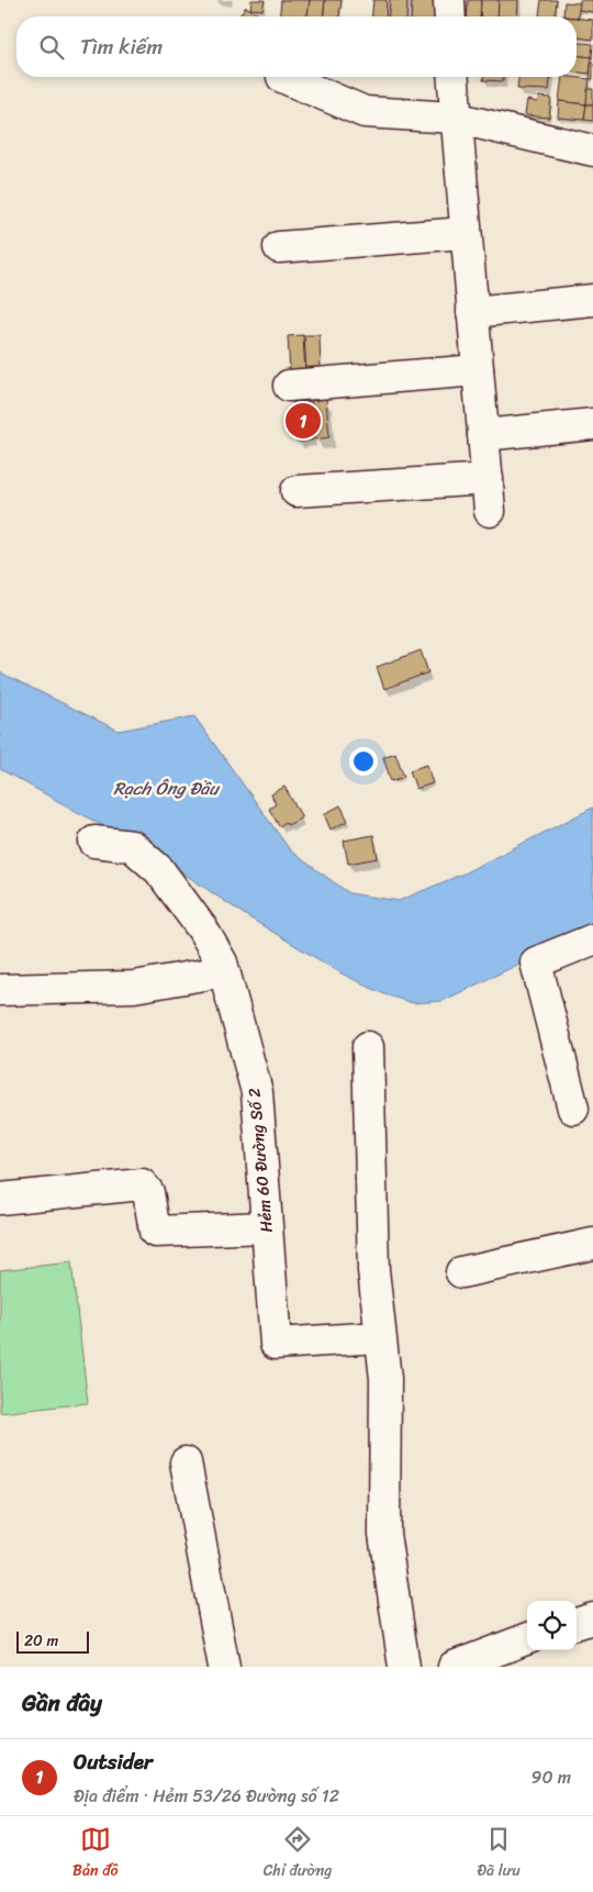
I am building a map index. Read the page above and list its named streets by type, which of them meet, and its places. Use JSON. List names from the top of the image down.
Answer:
{
  "streets": {
    "street": ["Hẻm 60 Đường Số 2"]
  },
  "water": ["Rạch Ông Đầu"],
  "scale_bar": "20 m",
  "page": {
    "search": "Tìm kiếm",
    "pins": "1",
    "scale": "20 m",
    "heading": "Gần đây",
    "list": [
      {
        "mark": "1",
        "name": "Outsider",
        "note": "Địa điểm · Hẻm 53/26 Đường số 12",
        "value": "90 m"
      }
    ],
    "nav": ["Bản đồ", "Chỉ đường", "Đã lưu"]
  }
}
